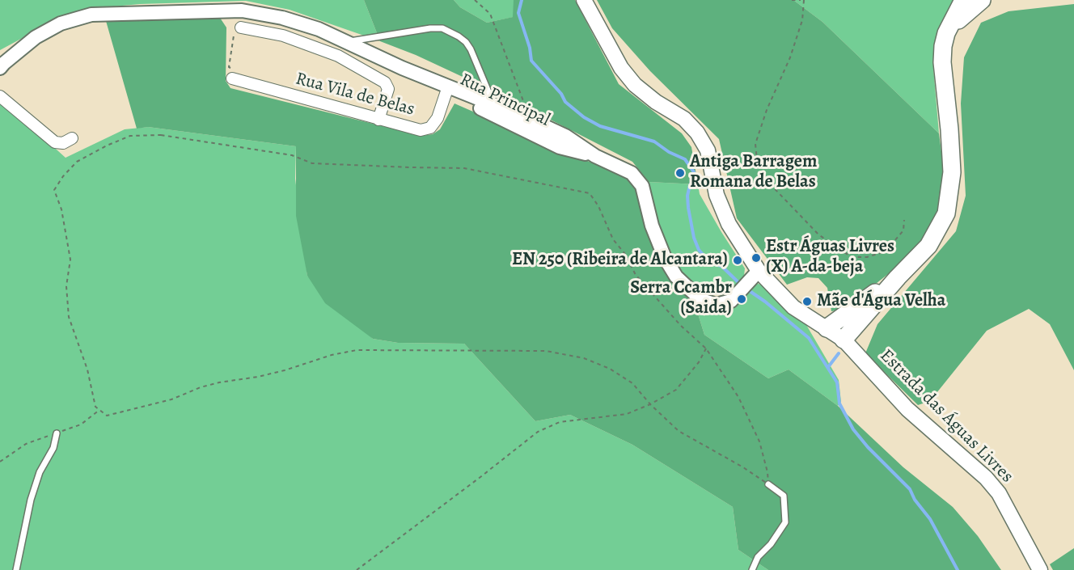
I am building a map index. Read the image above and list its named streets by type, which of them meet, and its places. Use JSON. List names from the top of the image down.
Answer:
{
  "streets": {
    "main road": ["Estrada das Águas Livres"],
    "street": ["Rua Vila de Belas", "Rua Principal"]
  },
  "crossings": [
    ["Rua Vila de Belas", "Rua Principal"],
    ["Rua Principal", "Estrada das Águas Livres"]
  ],
  "places": [
    "Antiga Barragem Romana de Belas",
    "Estr Águas Livres (X) A-da-beja",
    "EN 250 (Ribeira de Alcantara)",
    "Serra Ccambr (Saida)",
    "Mãe d'Água Velha"
  ]
}
